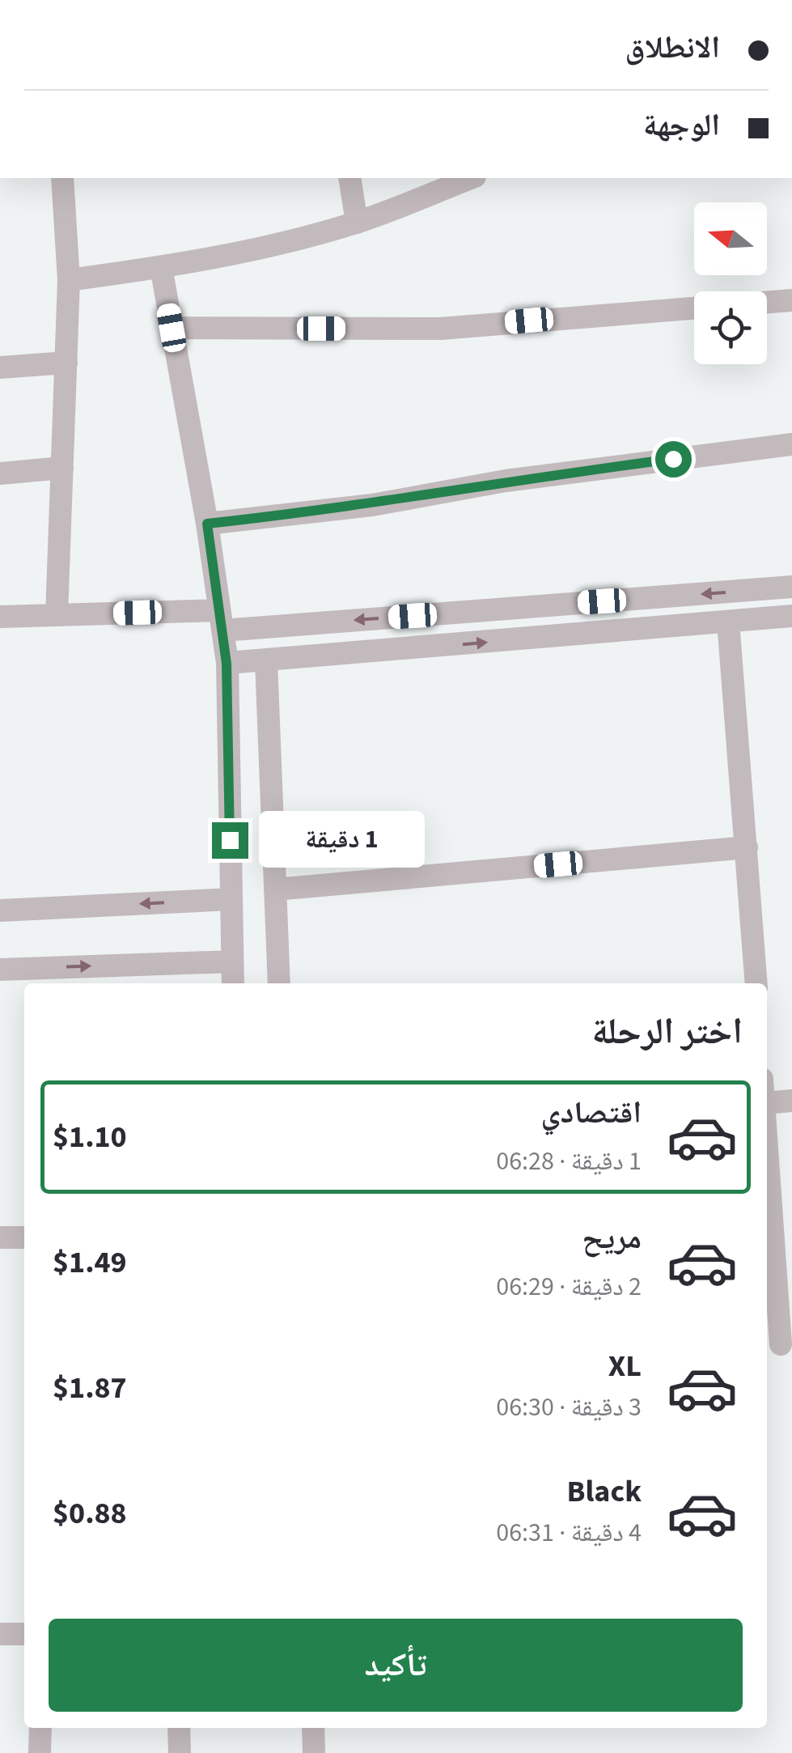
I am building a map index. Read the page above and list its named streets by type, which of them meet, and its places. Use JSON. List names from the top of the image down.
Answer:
{
  "north": "left",
  "page": {
    "banner": ["الانطلاق", "الوجهة"],
    "bubble": "1 دقيقة",
    "heading": "اختر الرحلة",
    "list": [
      {
        "name": "اقتصادي",
        "note": "1 دقيقة · 06:28",
        "value": "$1.10"
      },
      {
        "name": "مريح",
        "note": "2 دقيقة · 06:29",
        "value": "$1.49"
      },
      {
        "name": "XL",
        "note": "3 دقيقة · 06:30",
        "value": "$1.87"
      },
      {
        "name": "Black",
        "note": "4 دقيقة · 06:31",
        "value": "$0.88"
      }
    ],
    "buttons": "تأكيد"
  }
}
